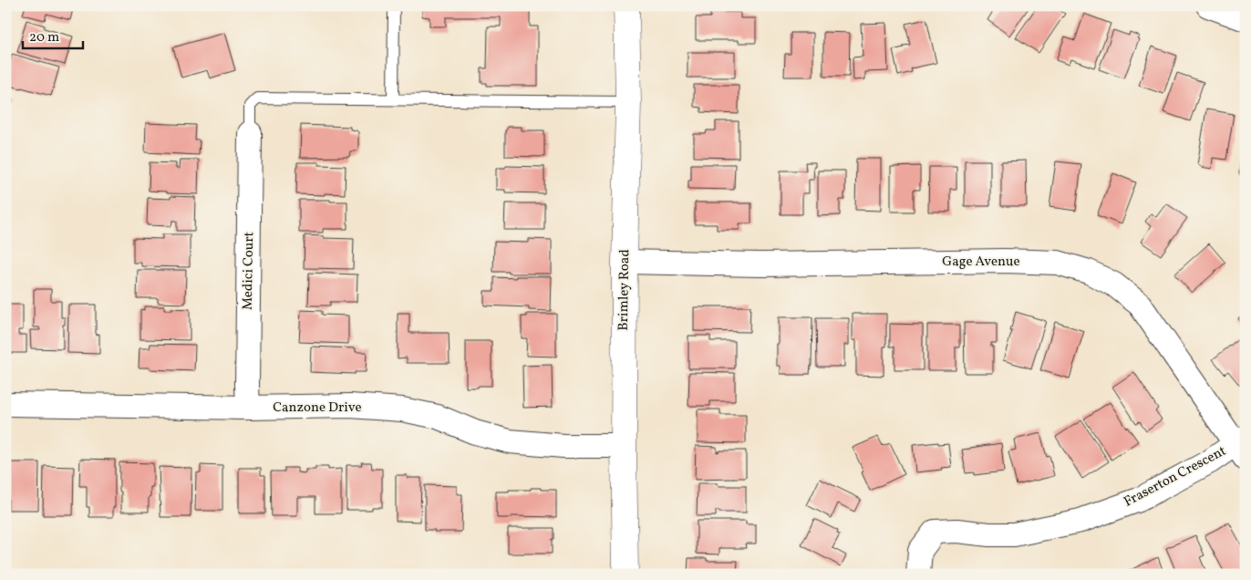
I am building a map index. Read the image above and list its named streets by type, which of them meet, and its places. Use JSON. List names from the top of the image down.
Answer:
{
  "streets": {
    "main road": ["Brimley Road"],
    "street": [
      "Gage Avenue",
      "Medici Court",
      "Canzone Drive",
      "Fraserton Crescent"
    ]
  },
  "crossings": [
    ["Gage Avenue", "Brimley Road"],
    ["Gage Avenue", "Fraserton Crescent"],
    ["Medici Court", "Canzone Drive"],
    ["Brimley Road", "Canzone Drive"]
  ],
  "scale_bar": "20 m"
}
